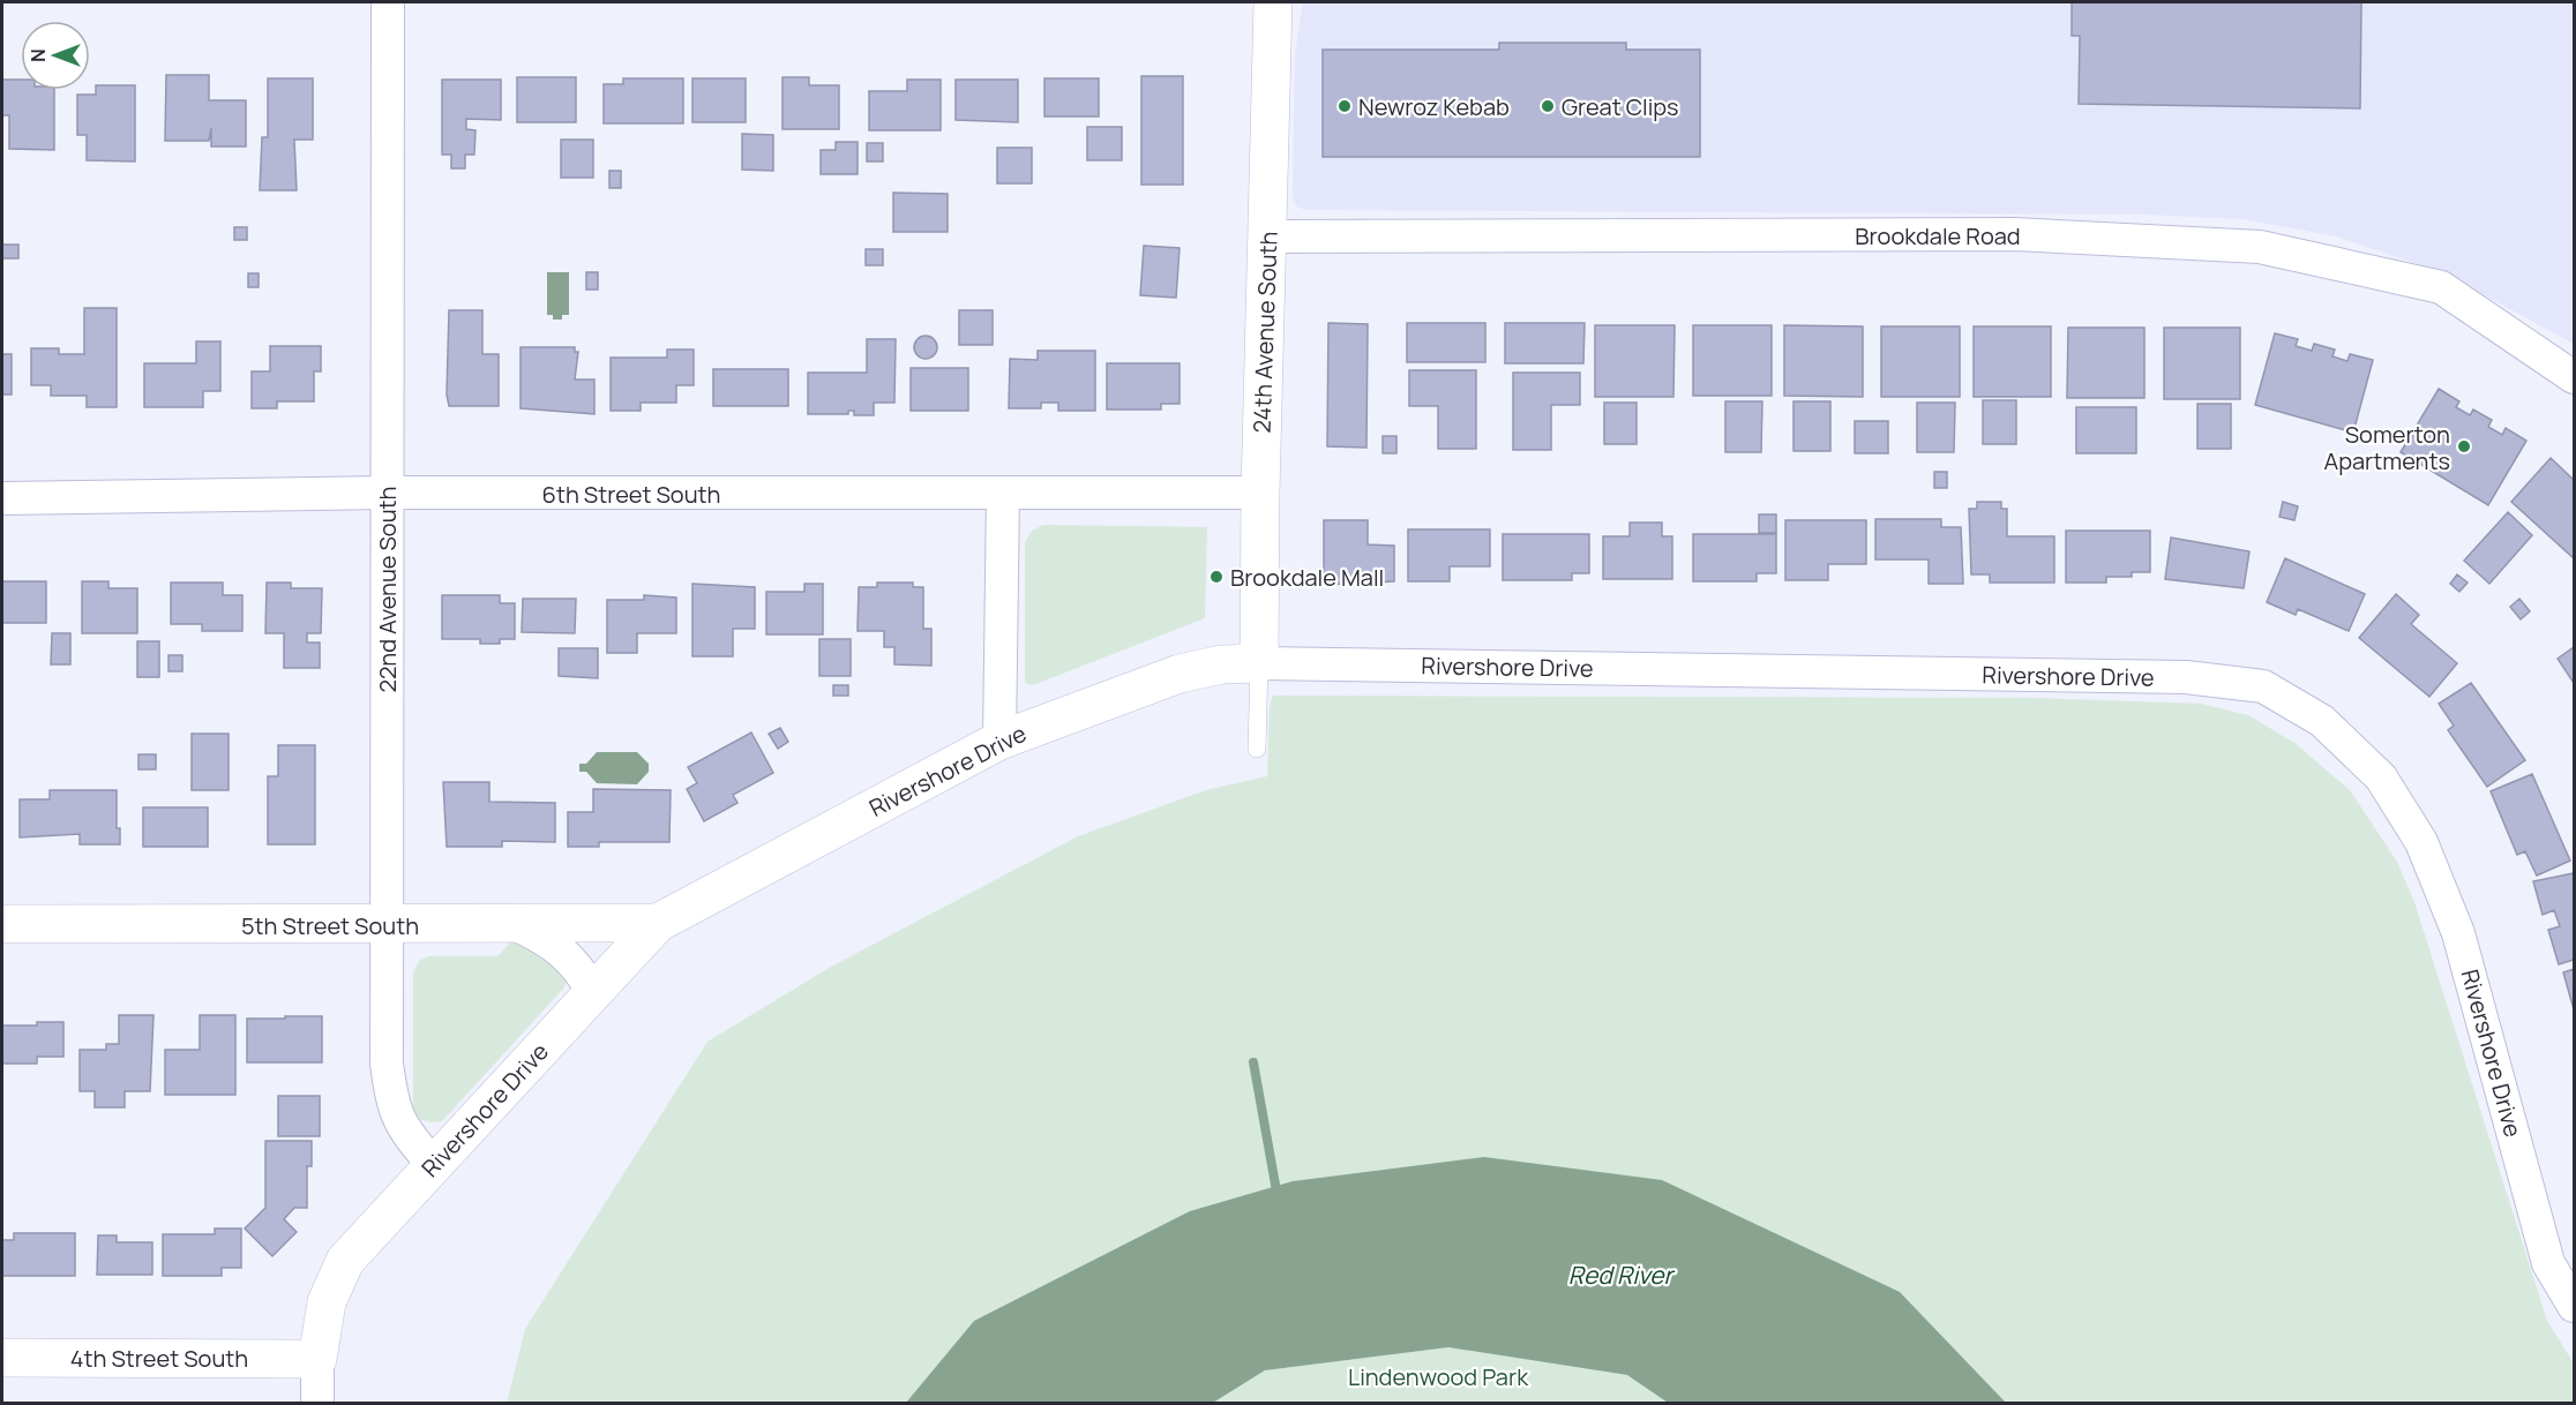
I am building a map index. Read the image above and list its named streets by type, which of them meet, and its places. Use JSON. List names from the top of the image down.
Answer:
{
  "streets": {
    "street": [
      "Brookdale Road",
      "24th Avenue South",
      "6th Street South",
      "22nd Avenue South",
      "Rivershore Drive",
      "5th Street South",
      "4th Street South"
    ]
  },
  "crossings": [
    ["Brookdale Road", "24th Avenue South"],
    ["24th Avenue South", "6th Street South"],
    ["24th Avenue South", "Rivershore Drive"],
    ["6th Street South", "22nd Avenue South"],
    ["22nd Avenue South", "Rivershore Drive"],
    ["22nd Avenue South", "5th Street South"],
    ["Rivershore Drive", "5th Street South"],
    ["Rivershore Drive", "4th Street South"]
  ],
  "water": ["Red River"],
  "parks": ["Lindenwood Park"],
  "places": [
    "Newroz Kebab",
    "Great Clips",
    "Somerton Apartments",
    "Brookdale Mall"
  ],
  "north": "left"
}
